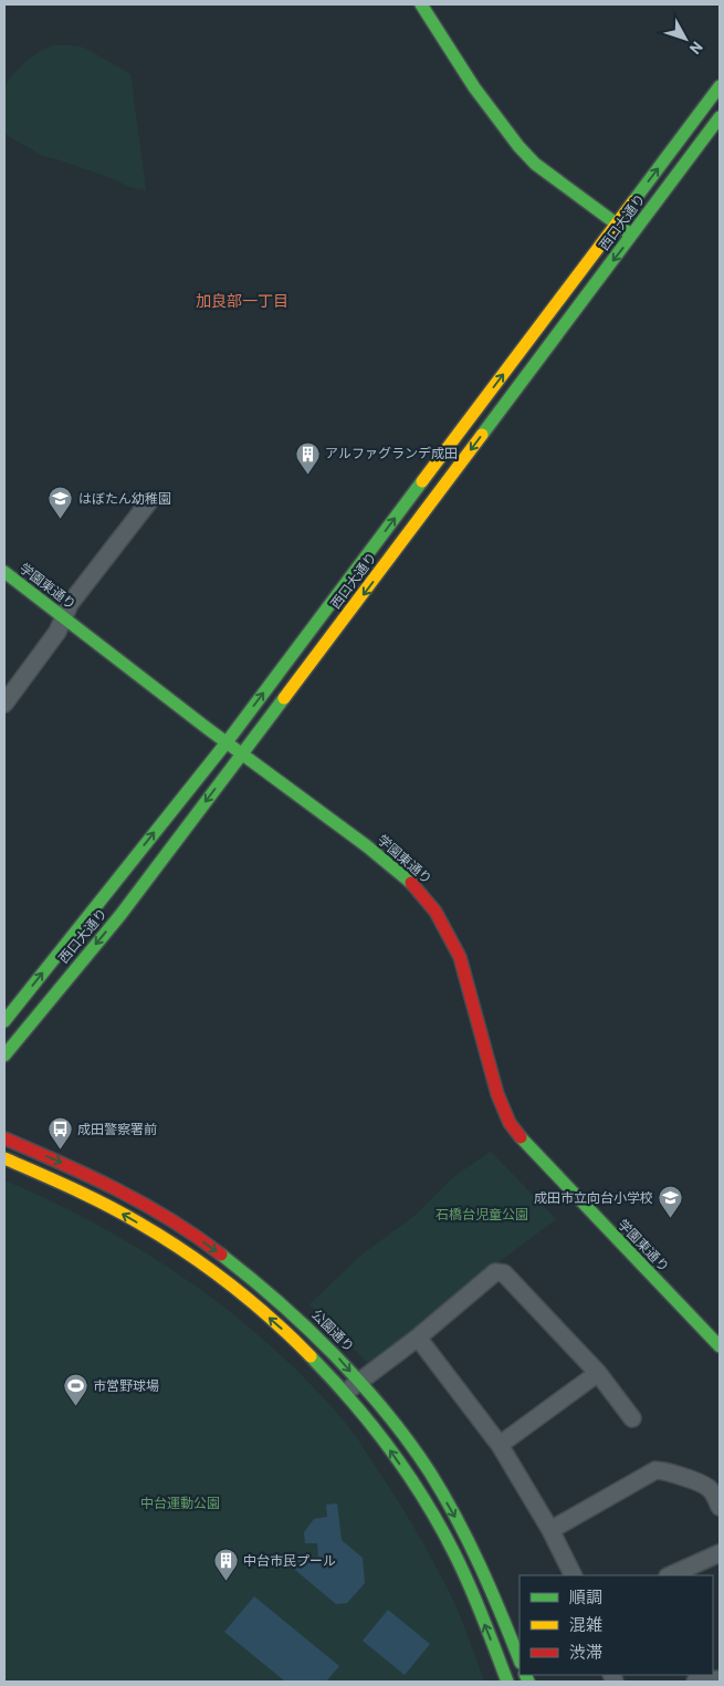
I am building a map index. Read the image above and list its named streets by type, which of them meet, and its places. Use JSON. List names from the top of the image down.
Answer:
{
  "streets": {
    "street": ["西口大通り", "学園東通り", "公園通り"]
  },
  "crossings": [
    ["西口大通り", "学園東通り"]
  ],
  "districts": ["加良部一丁目"],
  "parks": ["石橋台児童公園", "中台運動公園"],
  "places": {
    "building": ["アルファグランデ成田", "中台市民プール"],
    "school or university": ["はぼたん幼稚園", "成田市立向台小学校"],
    "bus stop": ["成田警察署前"],
    "sports": ["市営野球場"]
  },
  "legend": ["順調", "混雑", "渋滞"],
  "north": "bottom right"
}
